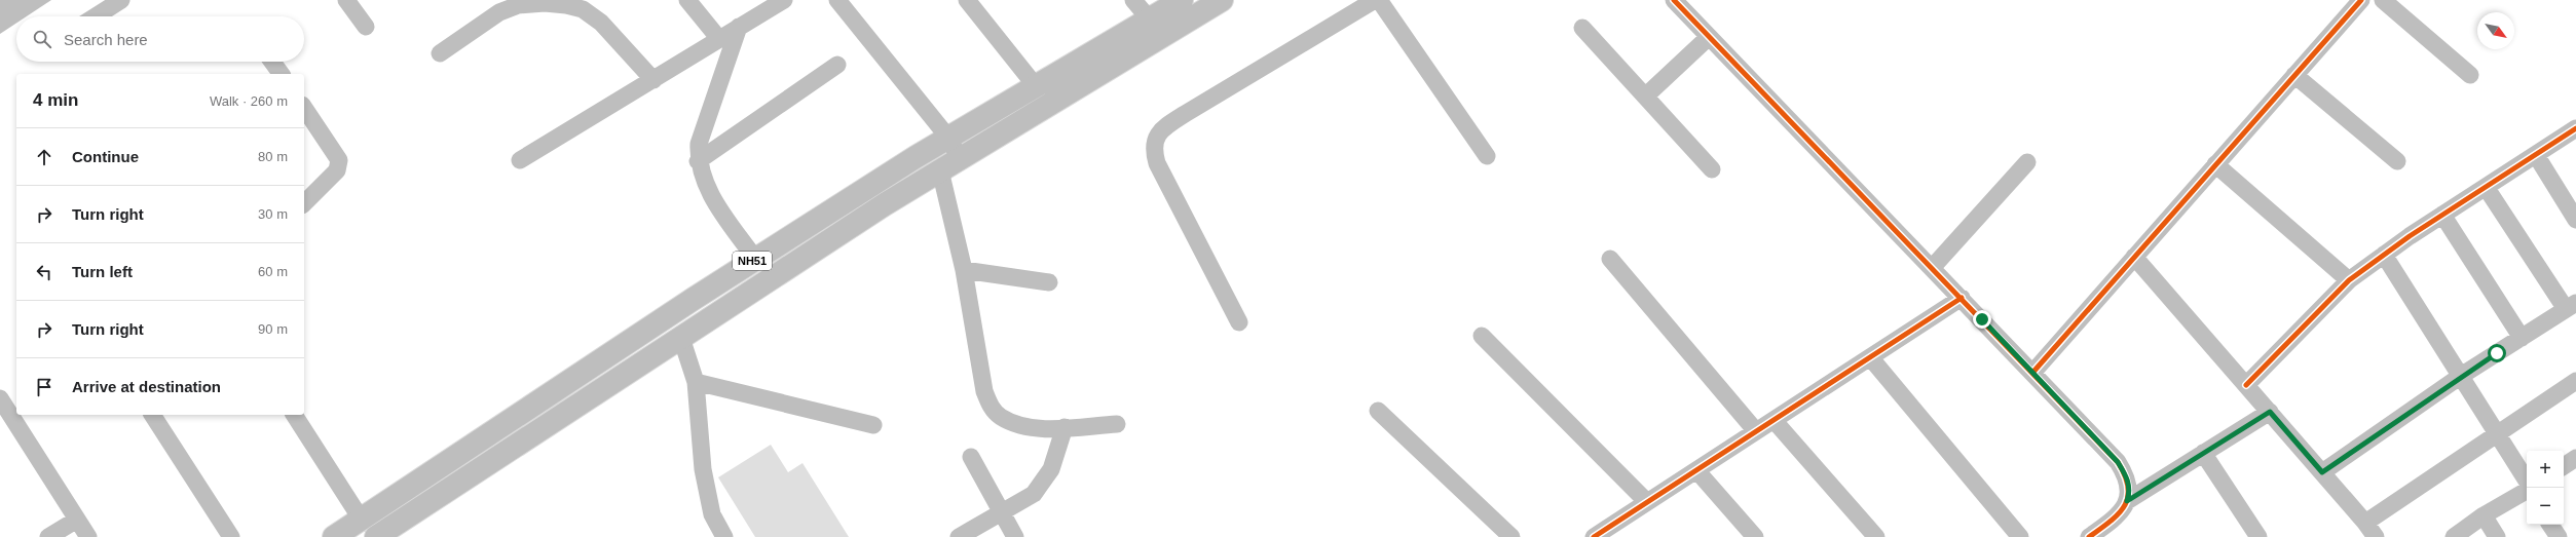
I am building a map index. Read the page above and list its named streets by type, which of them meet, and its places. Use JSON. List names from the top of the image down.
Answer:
{
  "streets": {
    "highway": ["NH51"]
  },
  "north": "bottom right",
  "page": {
    "search": "Search here",
    "heading": ["4 min", "Walk · 260 m"],
    "list": [
      ["Continue", "80 m"],
      ["Turn right", "30 m"],
      ["Turn left", "60 m"],
      ["Turn right", "90 m"],
      "Arrive at destination"
    ],
    "map_buttons": ["+", "−"]
  }
}
